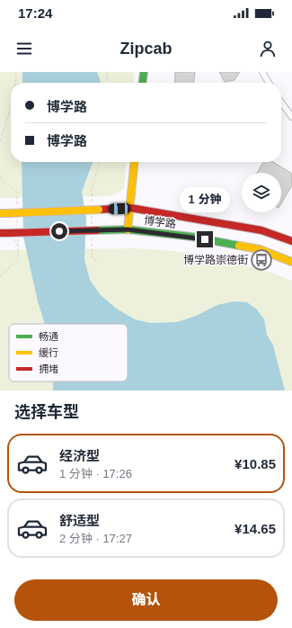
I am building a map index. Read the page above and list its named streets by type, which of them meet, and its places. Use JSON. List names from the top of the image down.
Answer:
{
  "streets": {
    "main road": ["博学路"]
  },
  "places": {
    "bus stop": ["博学路崇德街"]
  },
  "legend": ["畅通", "缓行", "拥堵"],
  "page": {
    "status": "17:24",
    "header": "Zipcab",
    "banner": ["博学路", "博学路"],
    "bubble": "1 分钟",
    "heading": "选择车型",
    "list": [
      {
        "name": "经济型",
        "note": "1 分钟 · 17:26",
        "value": "¥10.85"
      },
      {
        "name": "舒适型",
        "note": "2 分钟 · 17:27",
        "value": "¥14.65"
      }
    ],
    "buttons": "确认"
  }
}
